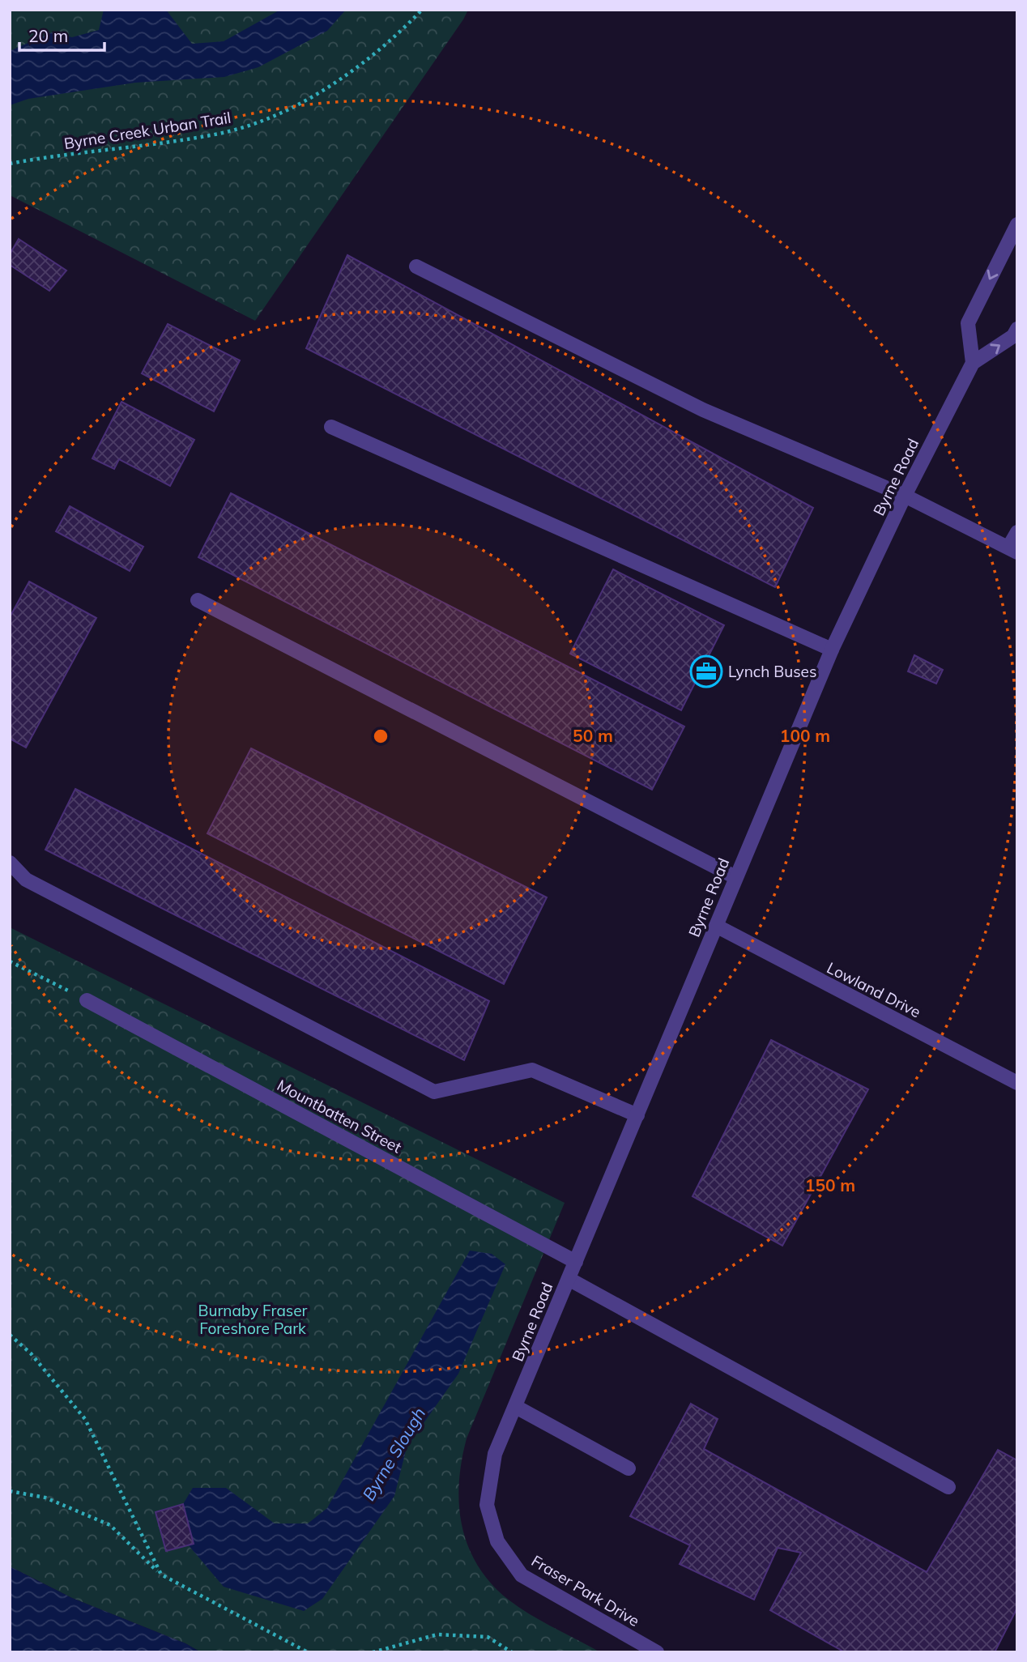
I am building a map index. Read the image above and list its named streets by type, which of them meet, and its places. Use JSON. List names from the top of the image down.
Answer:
{
  "streets": {
    "street": [
      "Byrne Road",
      "Lowland Drive",
      "Mountbatten Street",
      "Fraser Park Drive"
    ],
    "path": ["Byrne Creek Urban Trail"]
  },
  "crossings": [
    ["Byrne Road", "Lowland Drive"],
    ["Byrne Road", "Mountbatten Street"],
    ["Byrne Road", "Fraser Park Drive"]
  ],
  "water": ["Byrne Slough"],
  "parks": ["Burnaby Fraser Foreshore Park"],
  "places": {
    "office": ["Lynch Buses"]
  },
  "scale_bar": "20 m",
  "rings": ["50 m", "100 m", "150 m"]
}
